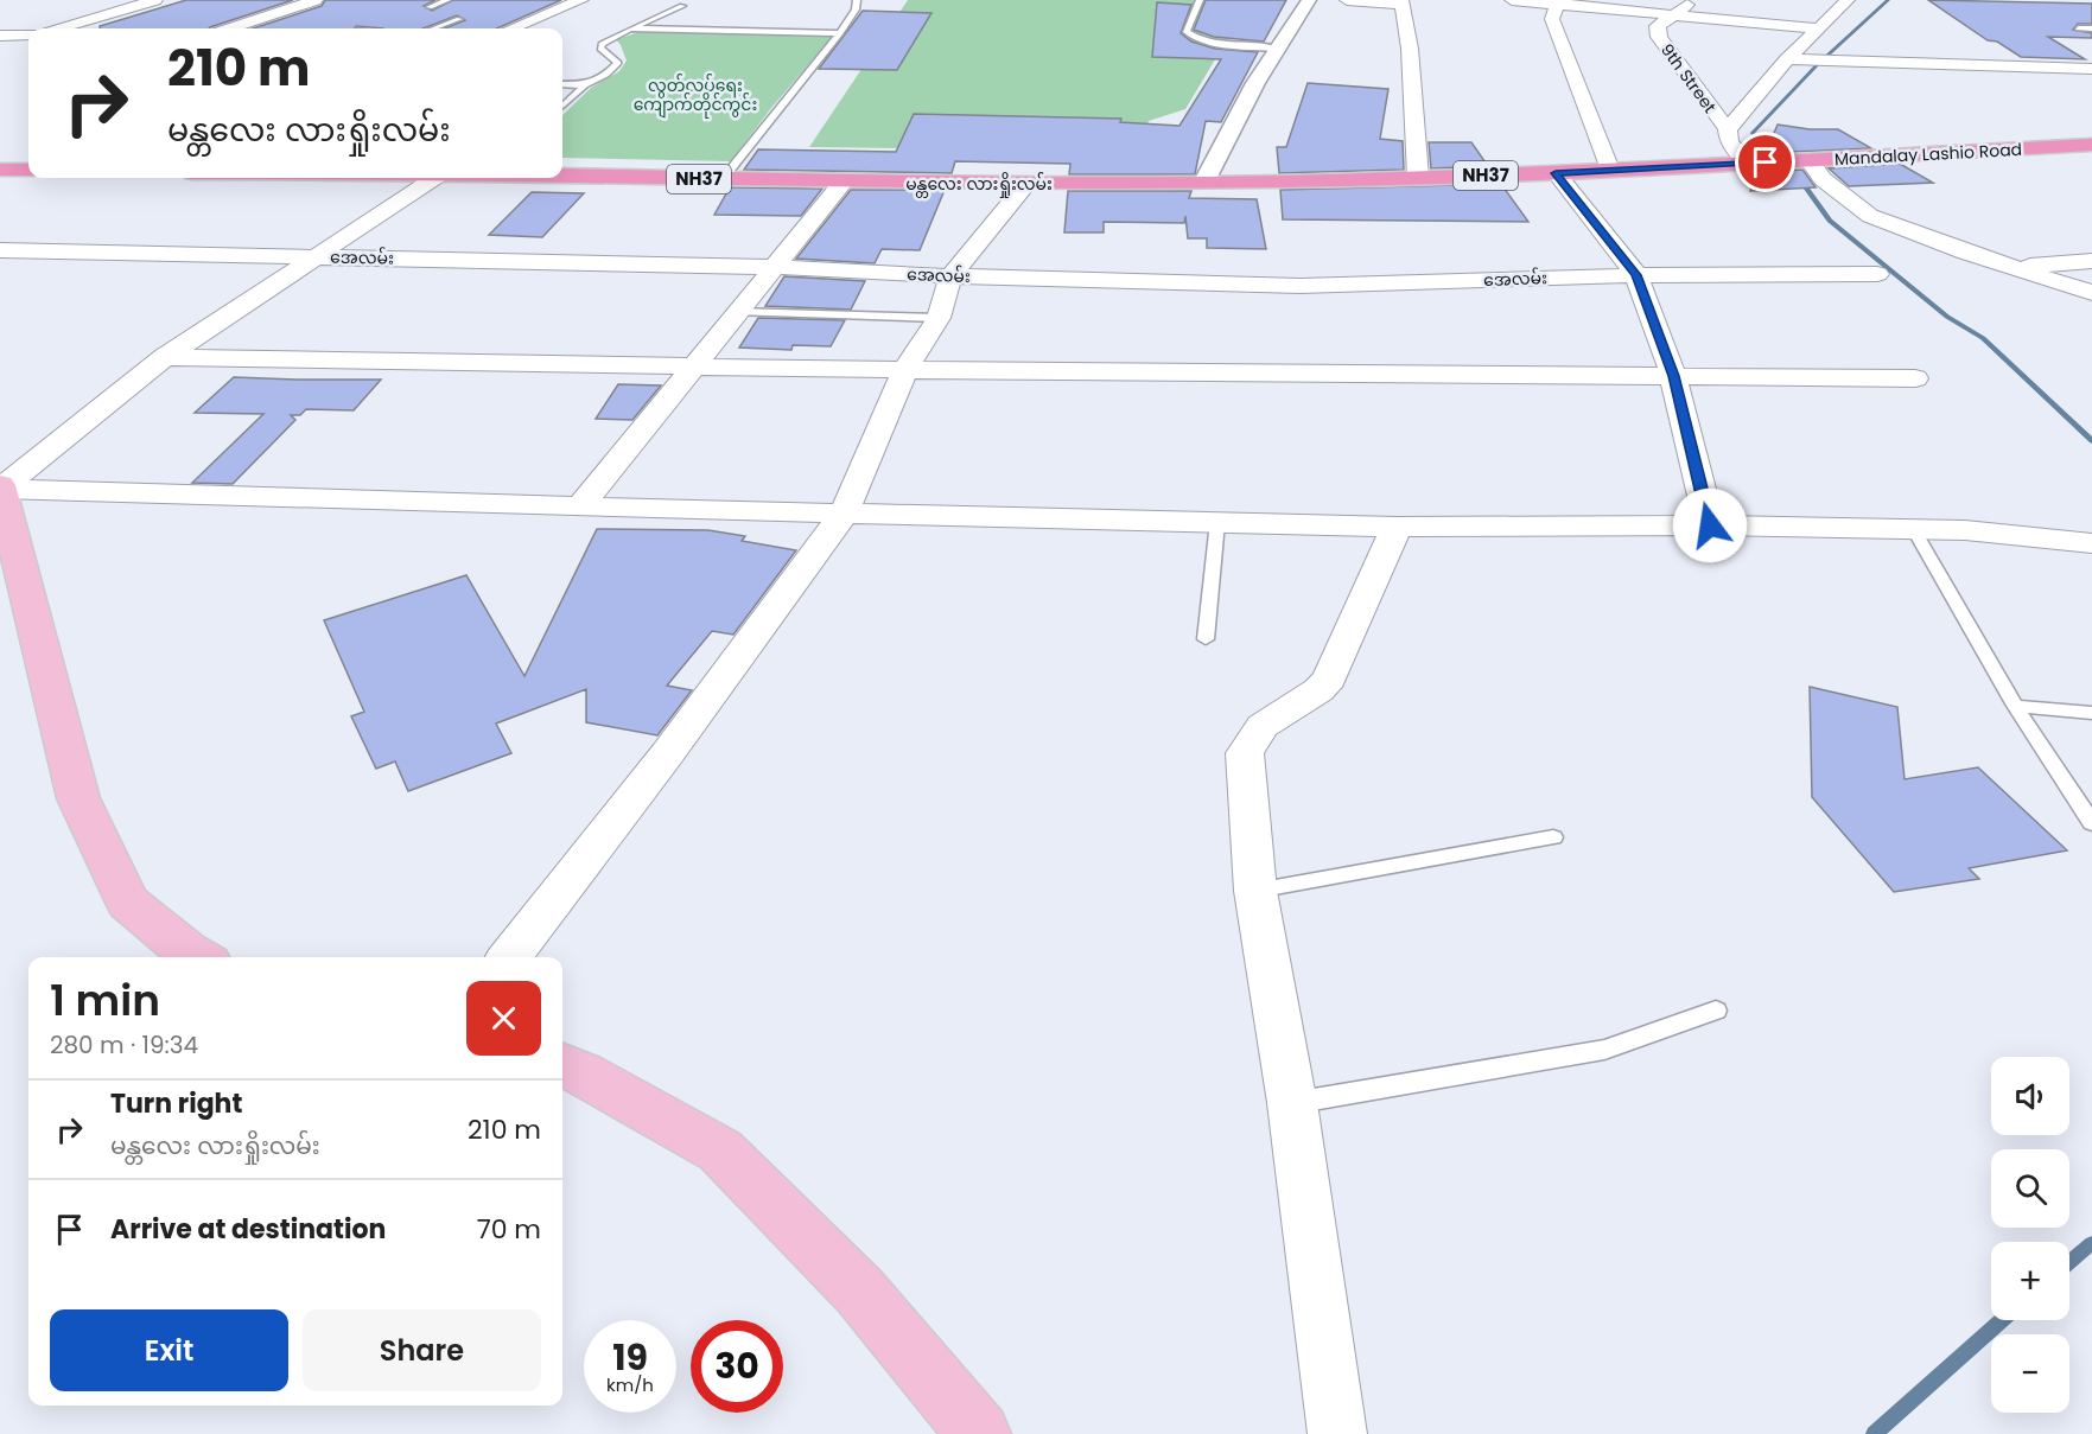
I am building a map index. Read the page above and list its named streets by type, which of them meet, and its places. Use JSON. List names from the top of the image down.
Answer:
{
  "streets": {
    "highway": ["Mandalay Lashio Road", "NH37", "မန္တလေး လားရှိုးလမ်း"],
    "street": ["9th Street", "အေလမ်း"]
  },
  "crossings": [
    ["9th Street", "Mandalay Lashio Road"],
    ["9th Street", "မန္တလေး လားရှိုးလမ်း"],
    ["Mandalay Lashio Road", "မန္တလေး လားရှိုးလမ်း"]
  ],
  "parks": ["လွတ်လပ်ရေး ကျောက်တိုင်ကွင်း"],
  "page": {
    "turn": ["210 m", "မန္တလေး လားရှိုးလမ်း"],
    "heading": ["1 min", "280 m · 19:34"],
    "map_buttons": ["+", "−"],
    "list": [
      {
        "name": "Turn right",
        "note": "မန္တလေး လားရှိုးလမ်း",
        "value": "210 m"
      },
      {
        "name": "Arrive at destination",
        "value": "70 m"
      }
    ],
    "buttons": ["Exit", "Share"],
    "speed": "19 km/h",
    "limit": "30"
  }
}
